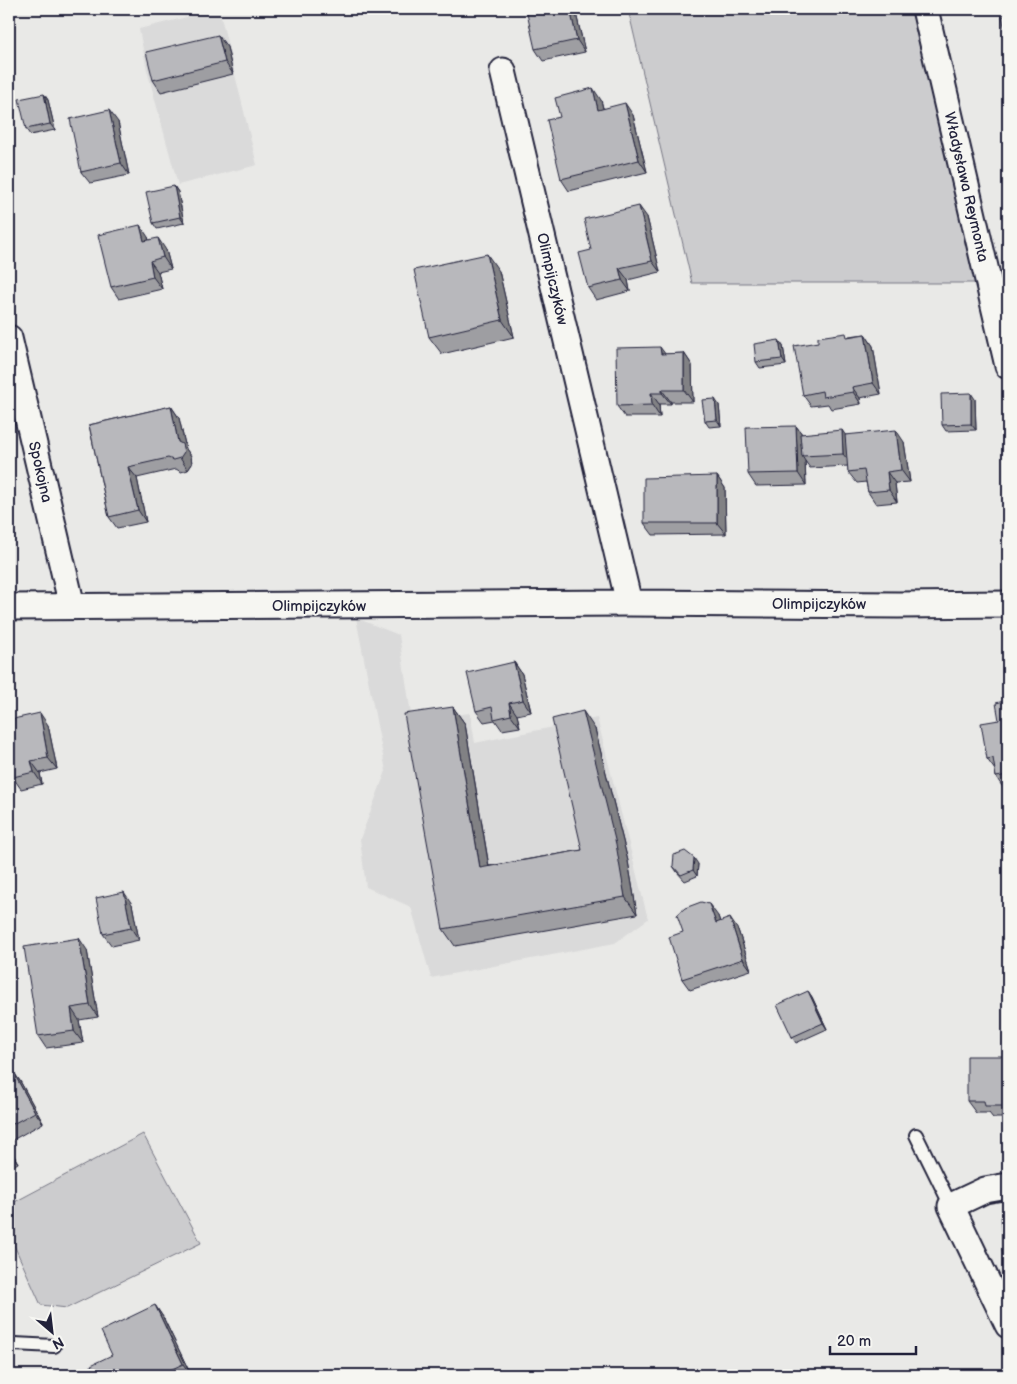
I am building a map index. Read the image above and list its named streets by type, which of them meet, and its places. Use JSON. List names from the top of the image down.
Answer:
{
  "streets": {
    "street": ["Władysława Reymonta", "Olimpijczyków", "Spokojna"]
  },
  "crossings": [
    ["Olimpijczyków", "Spokojna"]
  ],
  "scale_bar": "20 m",
  "north": "bottom right"
}
